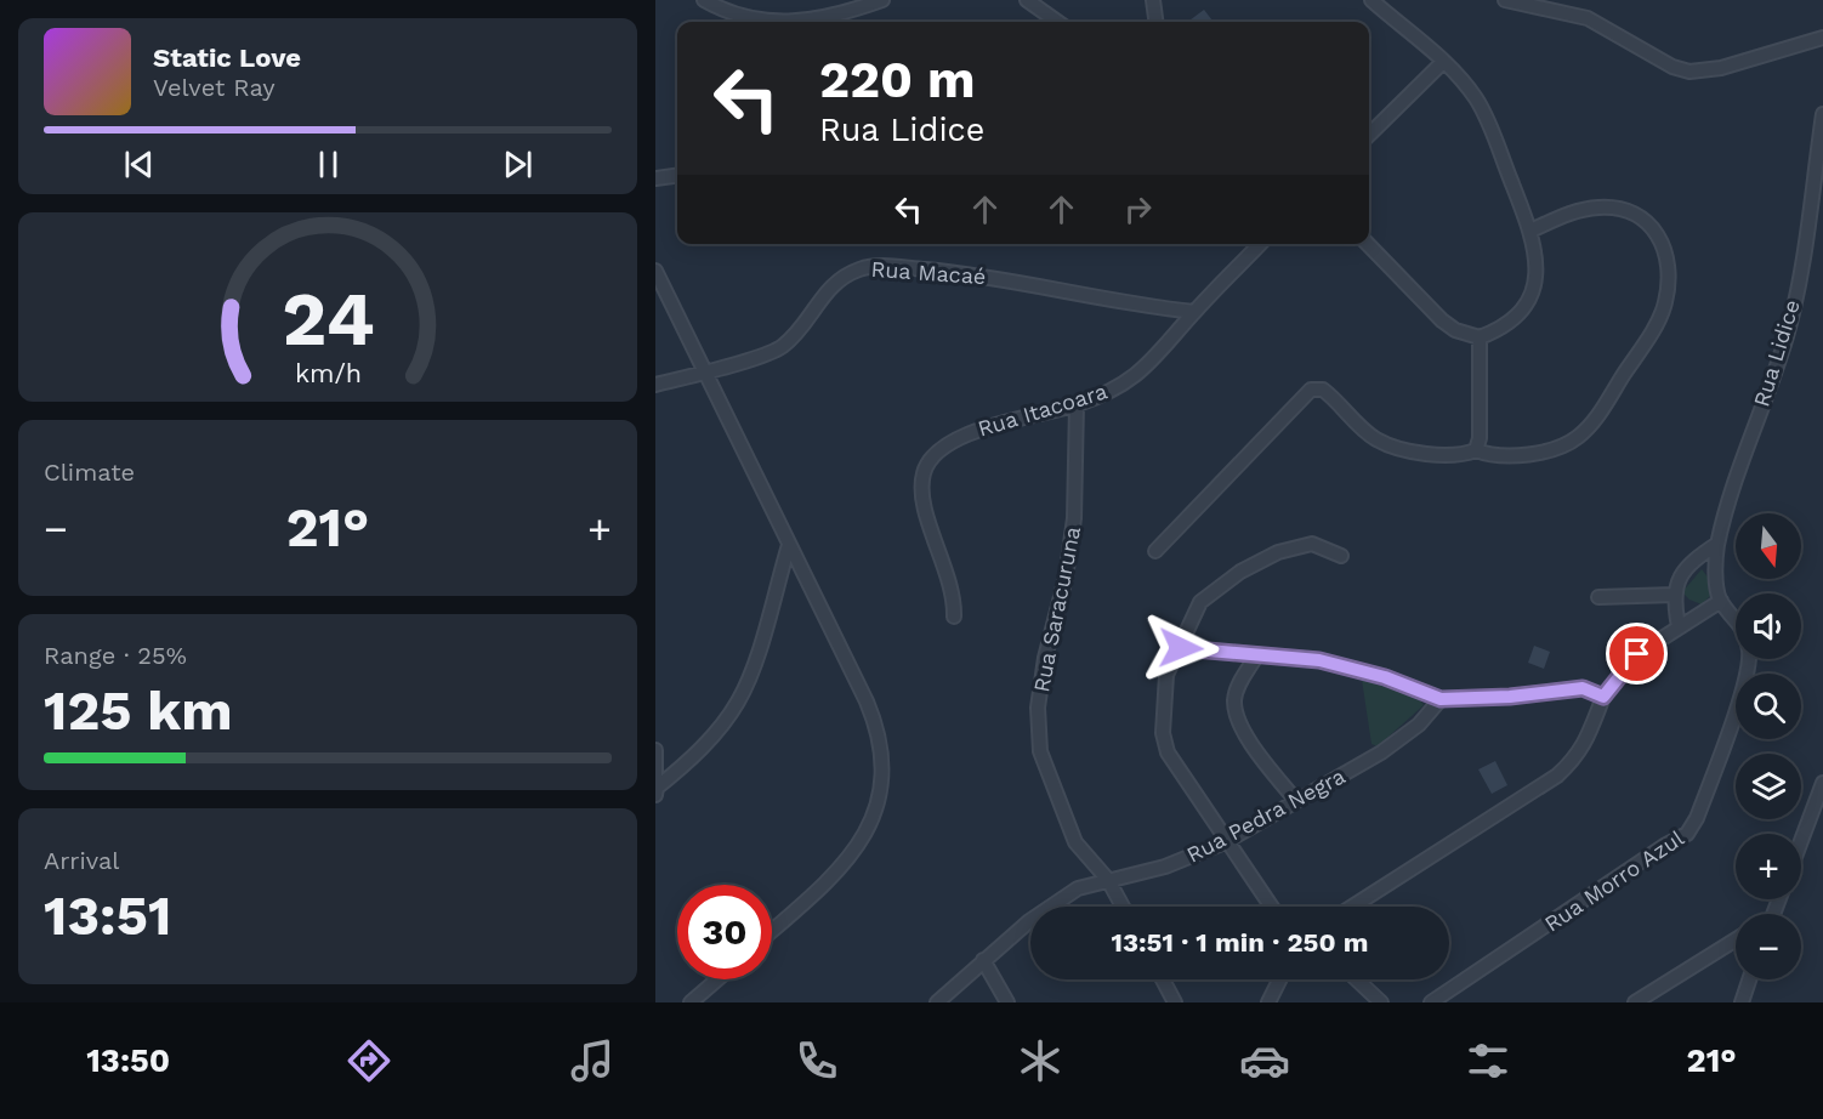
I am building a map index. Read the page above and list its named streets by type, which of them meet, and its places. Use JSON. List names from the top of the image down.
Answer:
{
  "streets": {
    "street": [
      "Rua Macaé",
      "Rua Lidice",
      "Rua Itacoara",
      "Rua Saracuruna",
      "Rua Pedra Negra",
      "Rua Morro Azul"
    ]
  },
  "crossings": [
    ["Rua Macaé", "Rua Itacoara"],
    ["Rua Lidice", "Rua Morro Azul"],
    ["Rua Itacoara", "Rua Saracuruna"],
    ["Rua Saracuruna", "Rua Pedra Negra"]
  ],
  "north": "bottom",
  "page": {
    "turn": ["220 m", "Rua Lidice"],
    "song": ["Static Love", "Velvet Ray"],
    "tile": [
      "Climate",
      ["Range · 25%", "125 km"],
      ["Arrival", "13:51"]
    ],
    "heat": ["−", "21°", "+"],
    "map_buttons": ["+", "−"],
    "limit": "30",
    "trip": "13:51 · 1 min · 250 m",
    "tabs": ["13:50", "21°"],
    "gauge": ["24", "km/h"]
  }
}
